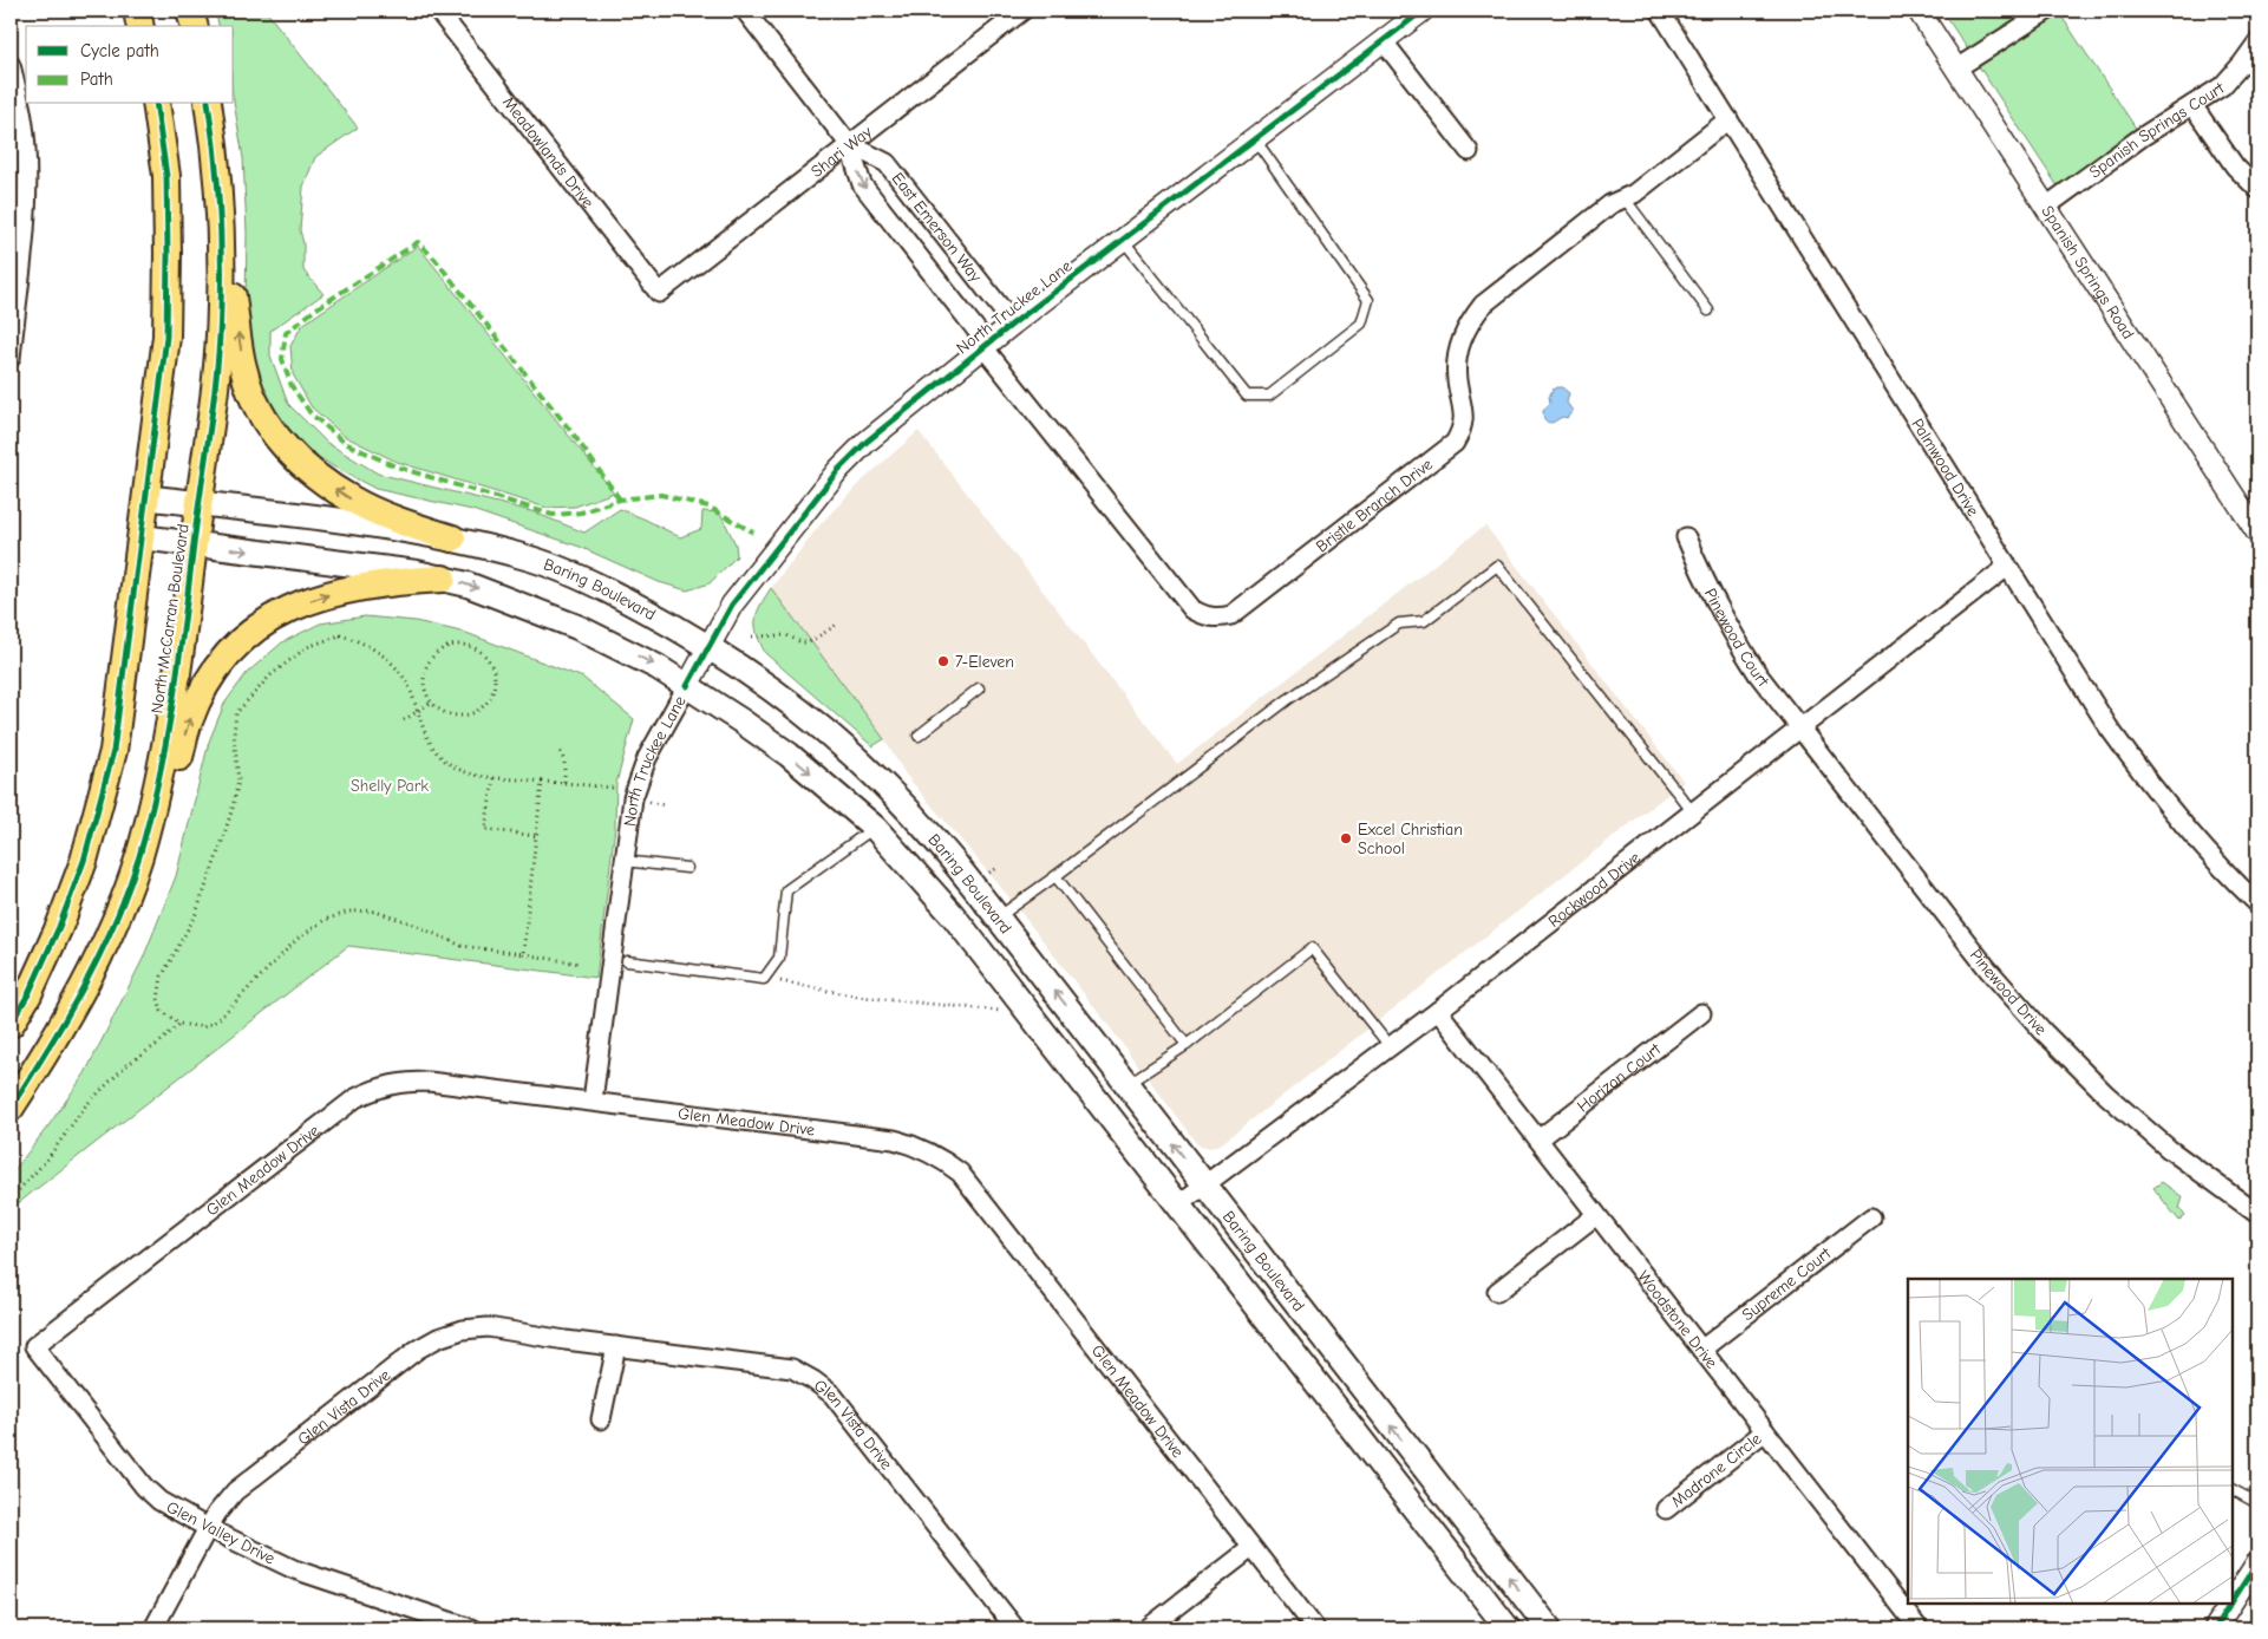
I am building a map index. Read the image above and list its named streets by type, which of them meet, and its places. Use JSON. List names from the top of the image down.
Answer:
{
  "streets": {
    "main road": ["Baring Boulevard", "North McCarran Boulevard"],
    "street": [
      "Spanish Springs Court",
      "Shari Way",
      "Meadowlands Drive",
      "East Emerson Way",
      "Spanish Springs Road",
      "North Truckee Lane",
      "Palmwood Drive",
      "Bristle Branch Drive",
      "Pinewood Court",
      "Rockwood Drive",
      "Pinewood Drive",
      "Horizon Court",
      "Glen Meadow Drive",
      "Supreme Court",
      "Woodstone Drive",
      "Glen Vista Drive",
      "Madrone Circle",
      "Glen Valley Drive"
    ]
  },
  "crossings": [
    ["Spanish Springs Court", "Spanish Springs Road"],
    ["Shari Way", "Meadowlands Drive"],
    ["Shari Way", "East Emerson Way"],
    ["East Emerson Way", "North Truckee Lane"],
    ["East Emerson Way", "Bristle Branch Drive"],
    ["North Truckee Lane", "Bristle Branch Drive"],
    ["North Truckee Lane", "Baring Boulevard"],
    ["North Truckee Lane", "Glen Meadow Drive"],
    ["Palmwood Drive", "Bristle Branch Drive"],
    ["Palmwood Drive", "Rockwood Drive"],
    ["Baring Boulevard", "North McCarran Boulevard"],
    ["Baring Boulevard", "Rockwood Drive"],
    ["Pinewood Court", "Rockwood Drive"],
    ["Pinewood Court", "Pinewood Drive"],
    ["Rockwood Drive", "Pinewood Drive"],
    ["Rockwood Drive", "Woodstone Drive"],
    ["Horizon Court", "Woodstone Drive"],
    ["Glen Meadow Drive", "Glen Valley Drive"],
    ["Supreme Court", "Woodstone Drive"],
    ["Woodstone Drive", "Madrone Circle"],
    ["Glen Vista Drive", "Glen Valley Drive"]
  ],
  "parks": ["Shelly Park"],
  "places": ["7-Eleven", "Excel Christian School"],
  "legend": ["Cycle path", "Path"]
}
